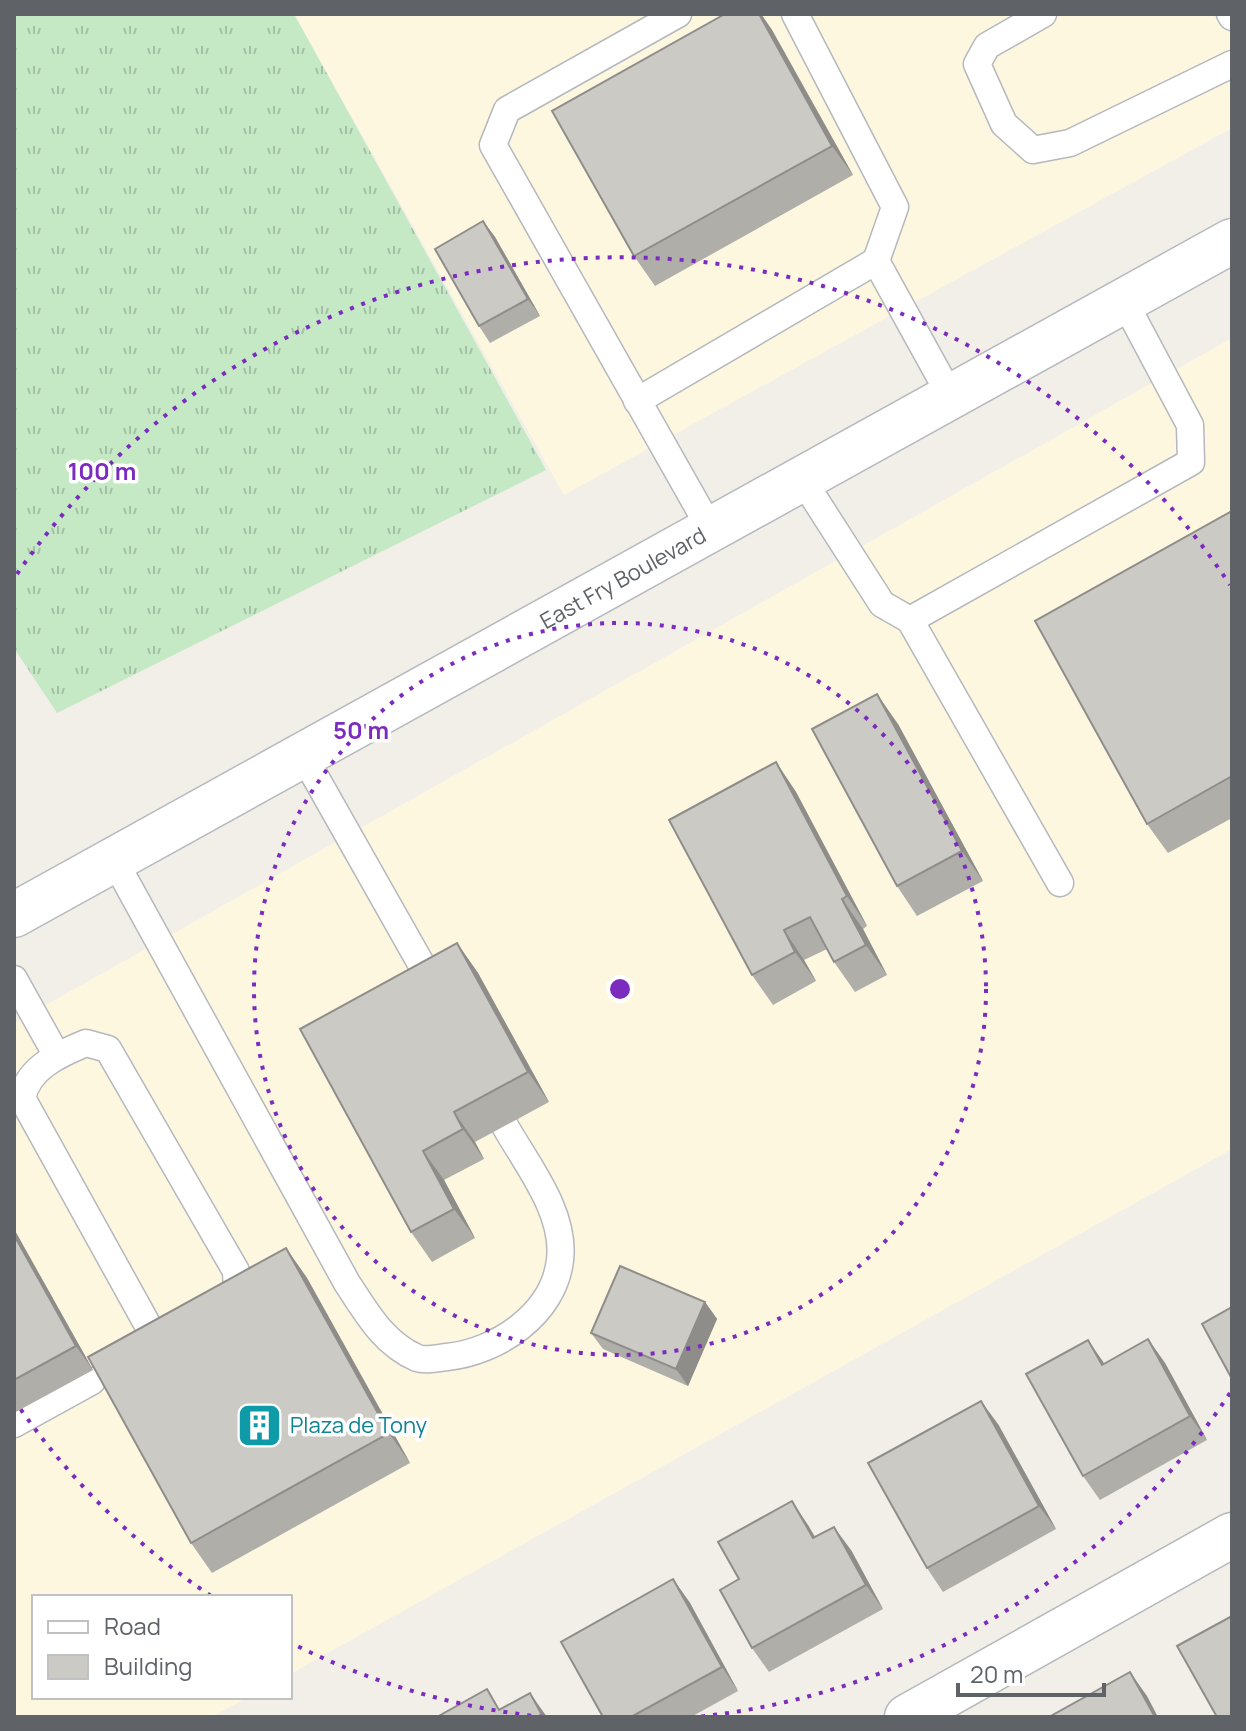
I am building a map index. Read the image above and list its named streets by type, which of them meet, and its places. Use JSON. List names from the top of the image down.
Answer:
{
  "streets": {
    "main road": ["East Fry Boulevard"]
  },
  "places": {
    "building": ["Plaza de Tony"]
  },
  "legend": ["Road", "Building"],
  "scale_bar": "20 m",
  "rings": ["100 m", "50 m"]
}
